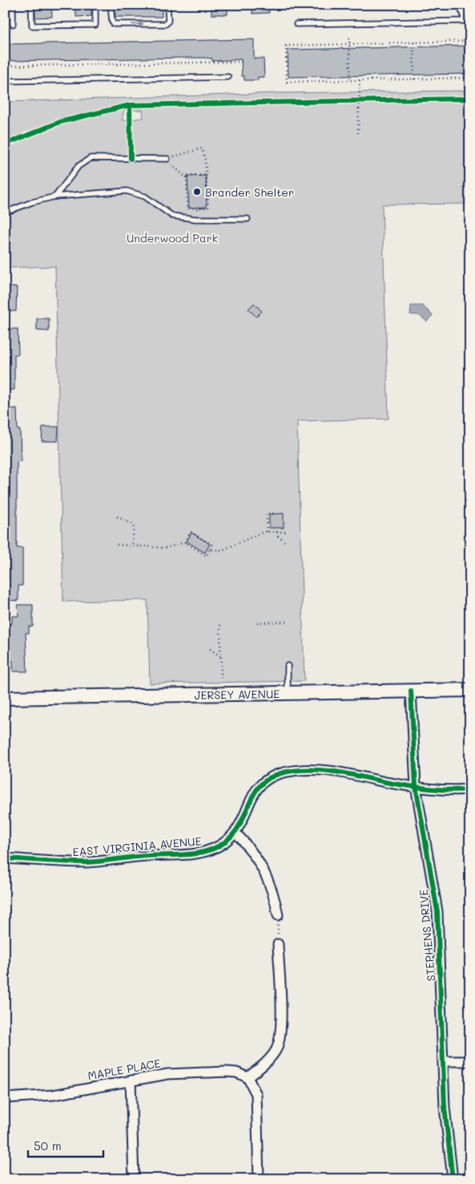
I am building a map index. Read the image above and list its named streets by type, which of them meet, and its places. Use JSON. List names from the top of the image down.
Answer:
{
  "streets": {
    "street": [
      "JERSEY AVENUE",
      "EAST VIRGINIA AVENUE",
      "STEPHENS DRIVE",
      "MAPLE PLACE"
    ]
  },
  "crossings": [
    ["JERSEY AVENUE", "STEPHENS DRIVE"],
    ["EAST VIRGINIA AVENUE", "STEPHENS DRIVE"]
  ],
  "parks": ["Underwood Park"],
  "places": ["Brander Shelter"],
  "scale_bar": "50 m"
}
